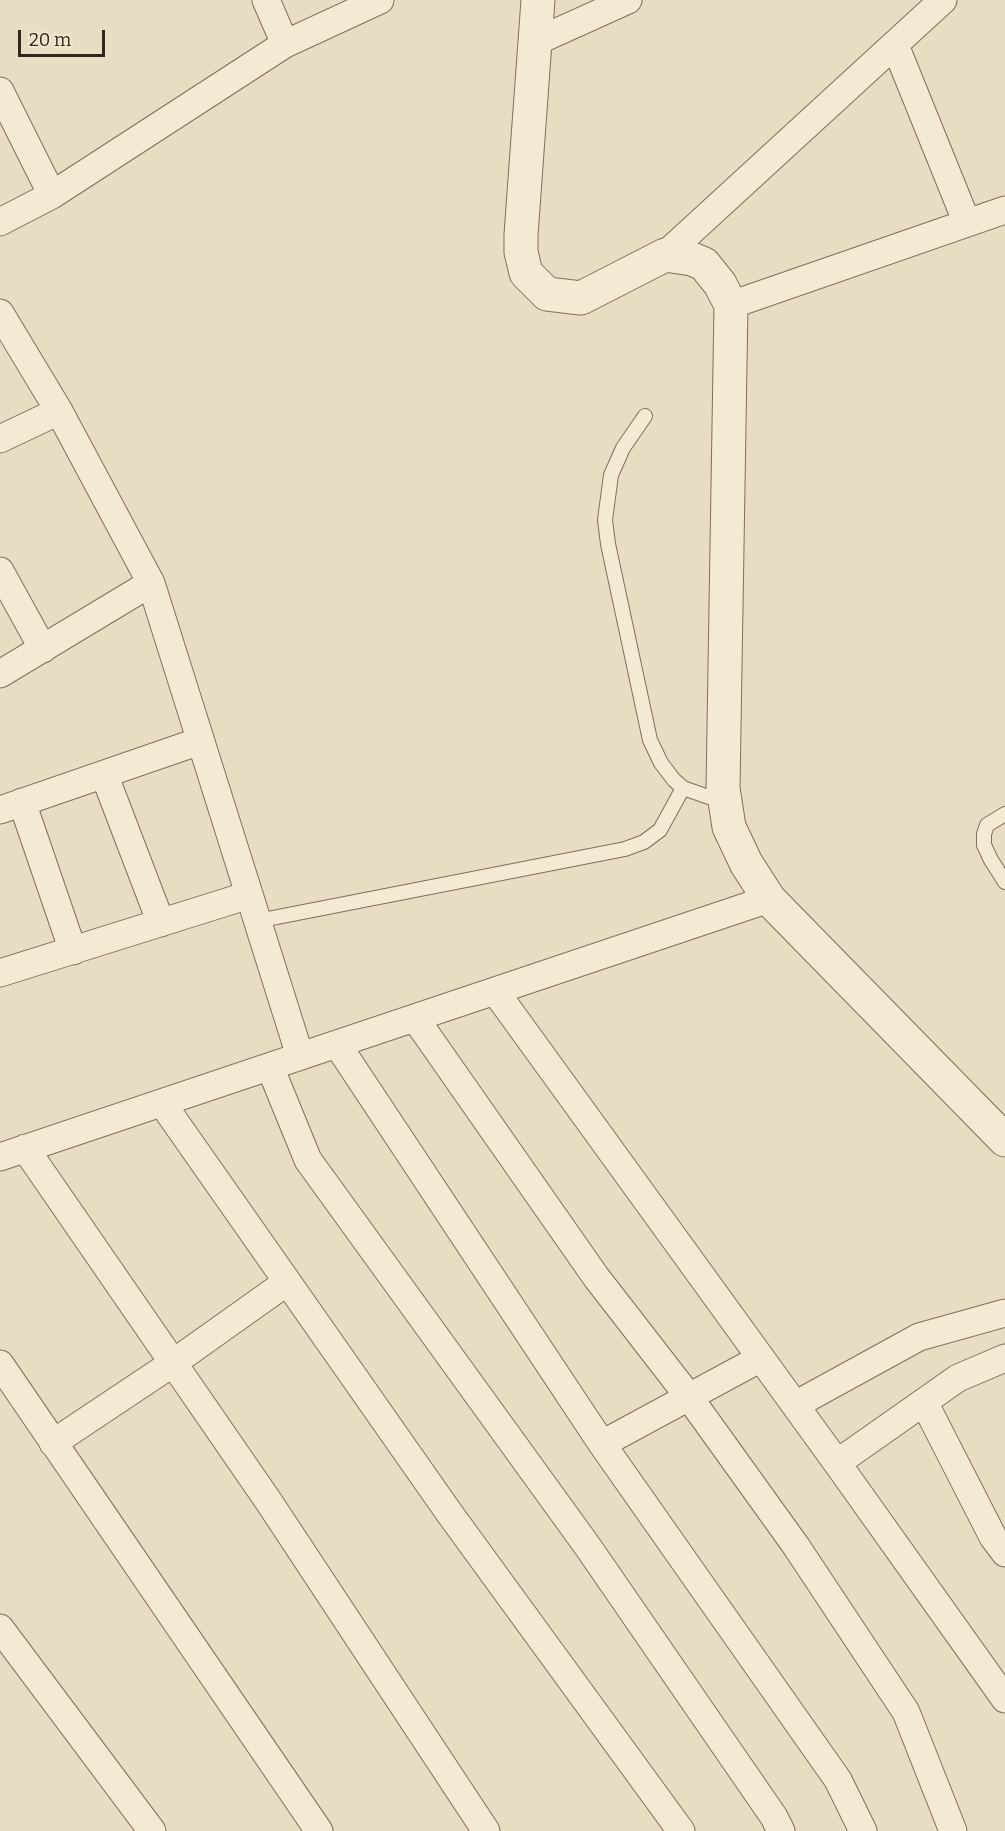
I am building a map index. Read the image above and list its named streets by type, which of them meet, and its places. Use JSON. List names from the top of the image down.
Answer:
{
  "scale_bar": "20 m"
}
